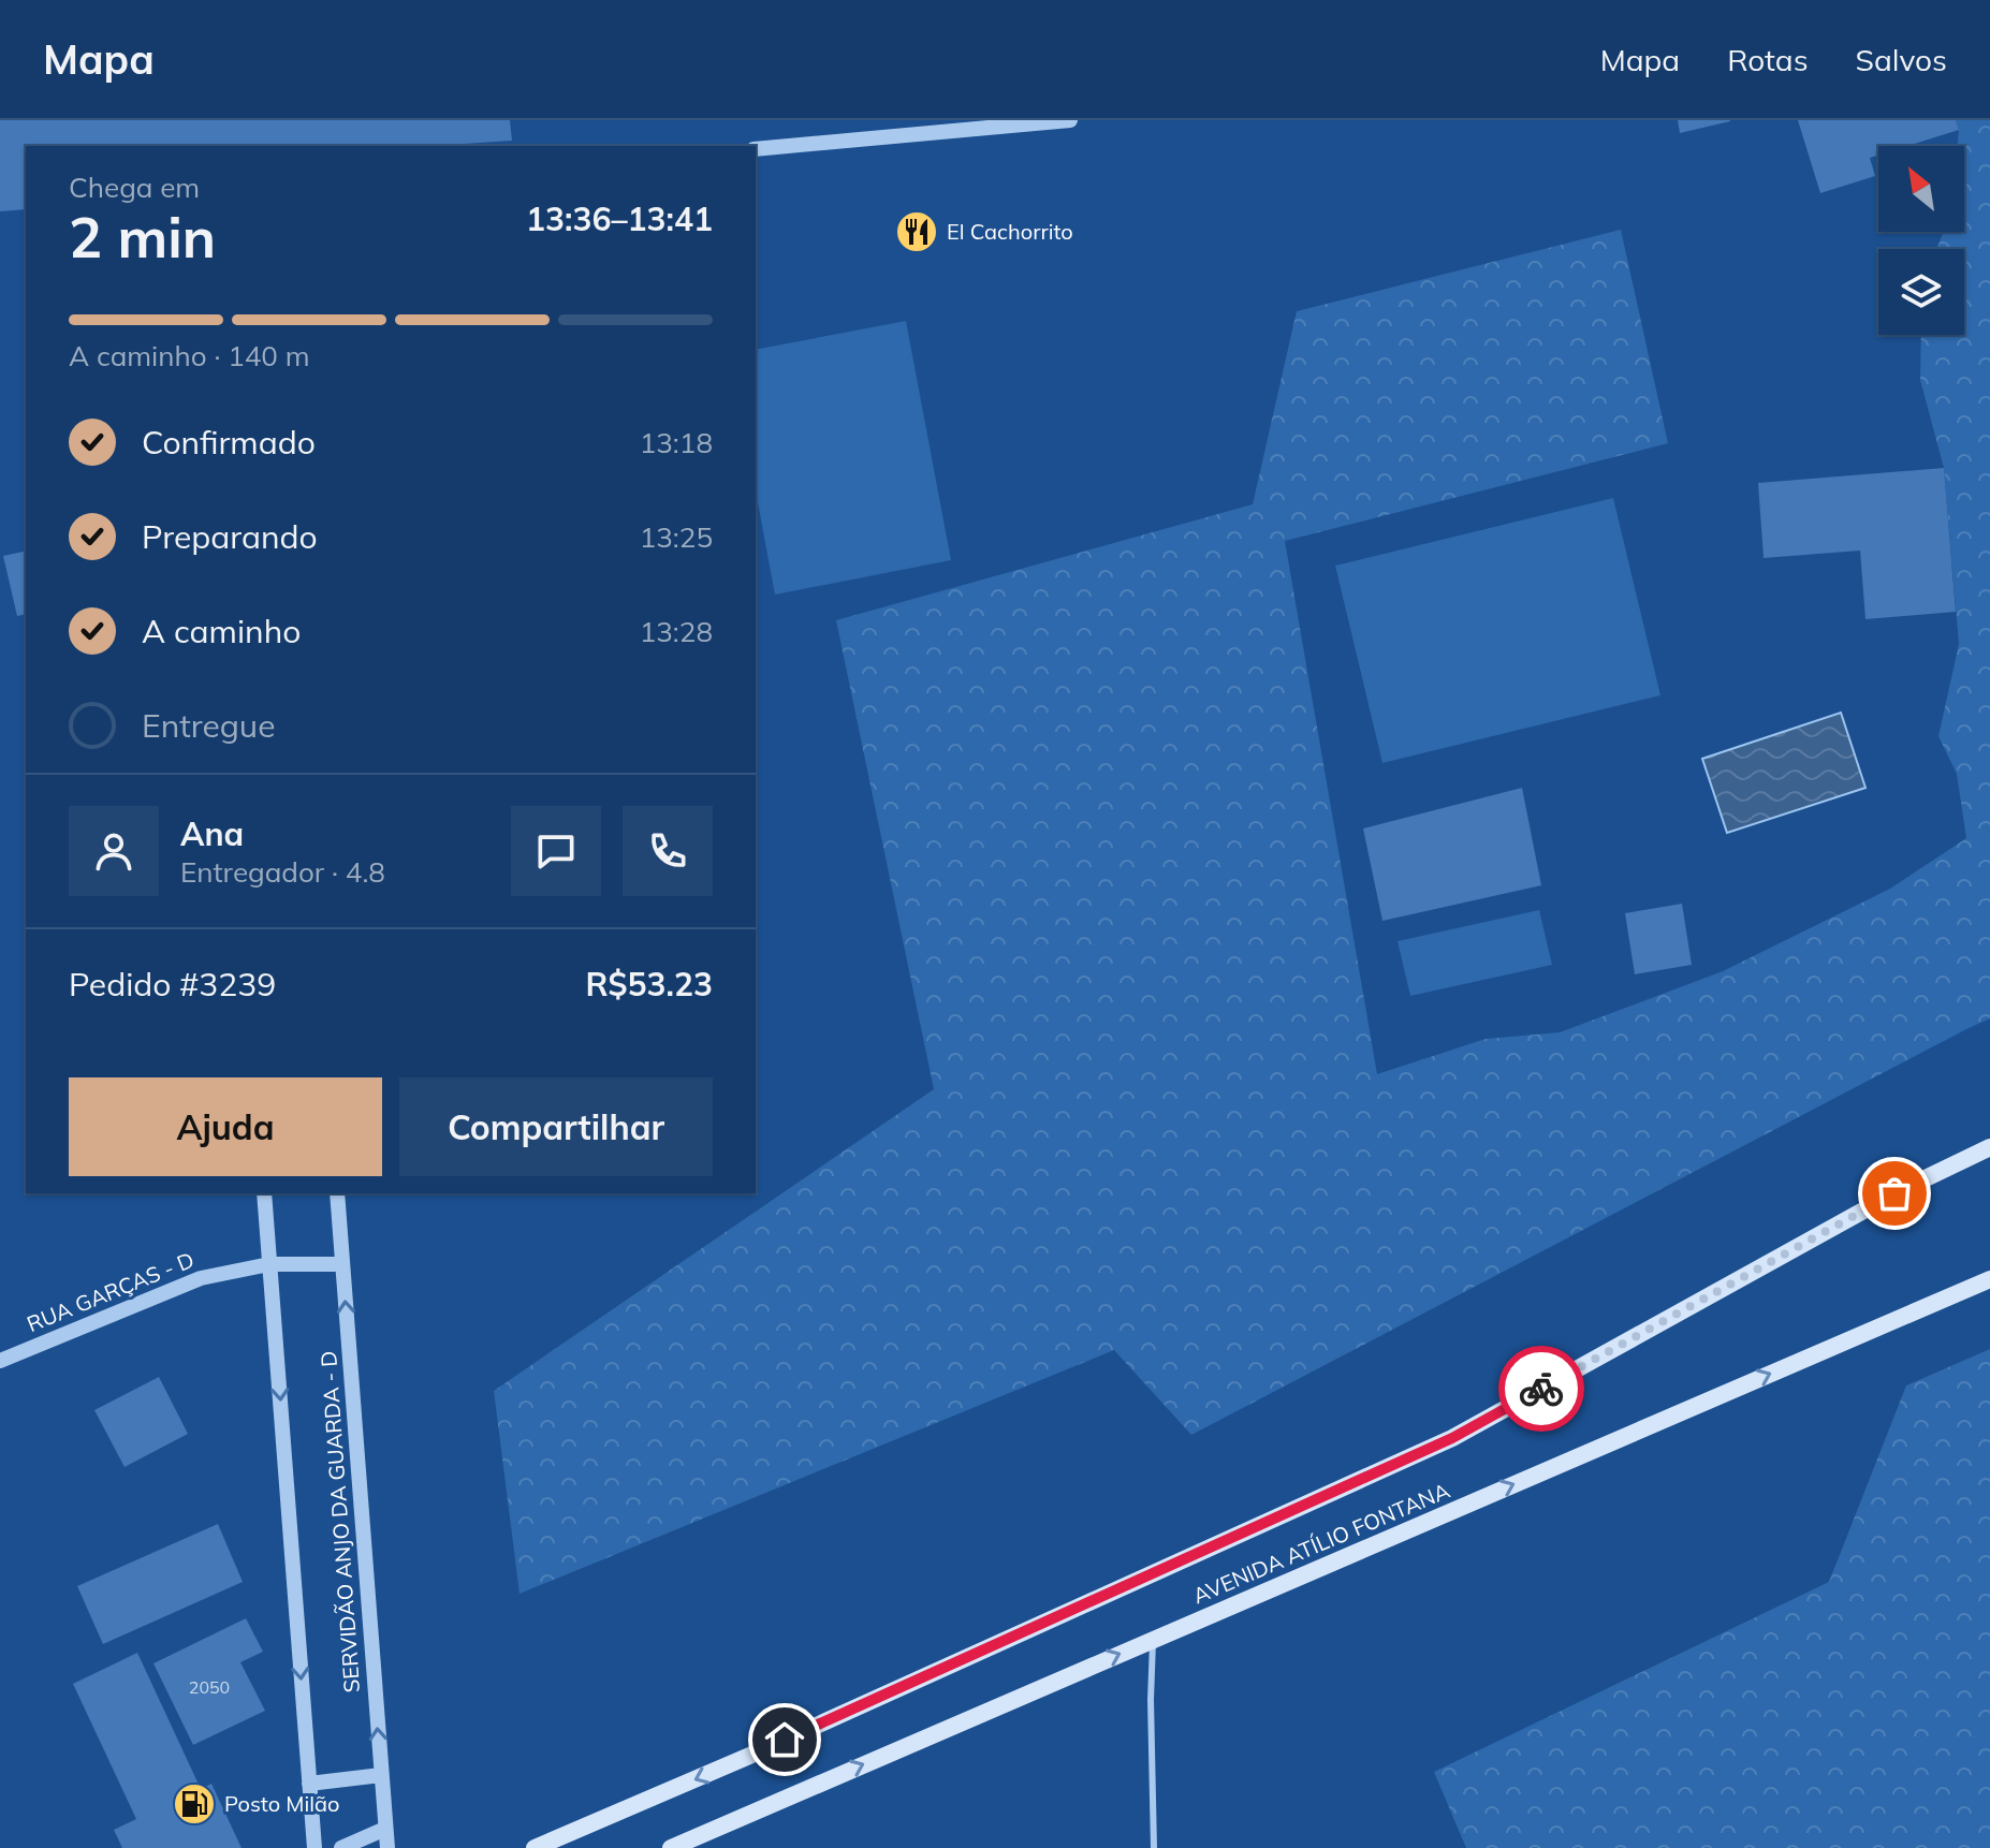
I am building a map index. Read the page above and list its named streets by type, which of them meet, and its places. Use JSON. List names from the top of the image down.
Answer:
{
  "streets": {
    "main road": ["AVENIDA ATÍLIO FONTANA"],
    "street": ["RUA GARÇAS - D", "SERVIDÃO ANJO DA GUARDA - D"]
  },
  "crossings": [
    ["RUA GARÇAS - D", "SERVIDÃO ANJO DA GUARDA - D"]
  ],
  "places": {
    "restaurant": ["El Cachorrito"],
    "fuel station": ["Posto Milão"]
  },
  "house_numbers": ["2050"],
  "north": "top left",
  "page": {
    "header": "Mapa",
    "nav": ["Mapa", "Rotas", "Salvos"],
    "heading": ["2 min", "Chega em", "13:36–13:41"],
    "panel": [
      "Ana",
      "Entregador · 4.8",
      "Pedido #3239",
      "R$53.23"
    ],
    "bar": "A caminho · 140 m",
    "list": [
      ["Confirmado", "13:18"],
      ["Preparando", "13:25"],
      ["A caminho", "13:28"],
      "Entregue"
    ],
    "buttons": ["Ajuda", "Compartilhar"]
  }
}
